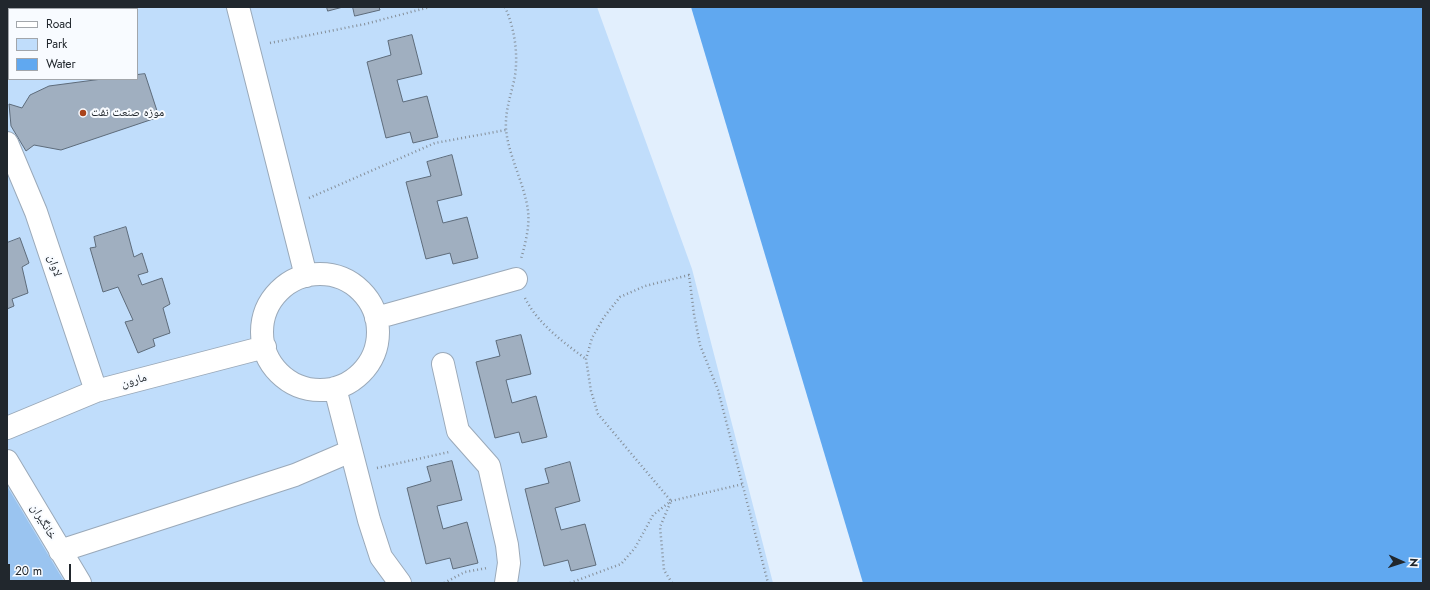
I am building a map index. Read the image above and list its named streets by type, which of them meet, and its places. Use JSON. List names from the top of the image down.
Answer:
{
  "streets": {
    "street": ["لاوان", "مارون", "خانگیران"]
  },
  "crossings": [
    ["لاوان", "مارون"]
  ],
  "places": ["موزه صنعت نفت"],
  "legend": ["Road", "Park", "Water"],
  "scale_bar": "20 m",
  "north": "right"
}
